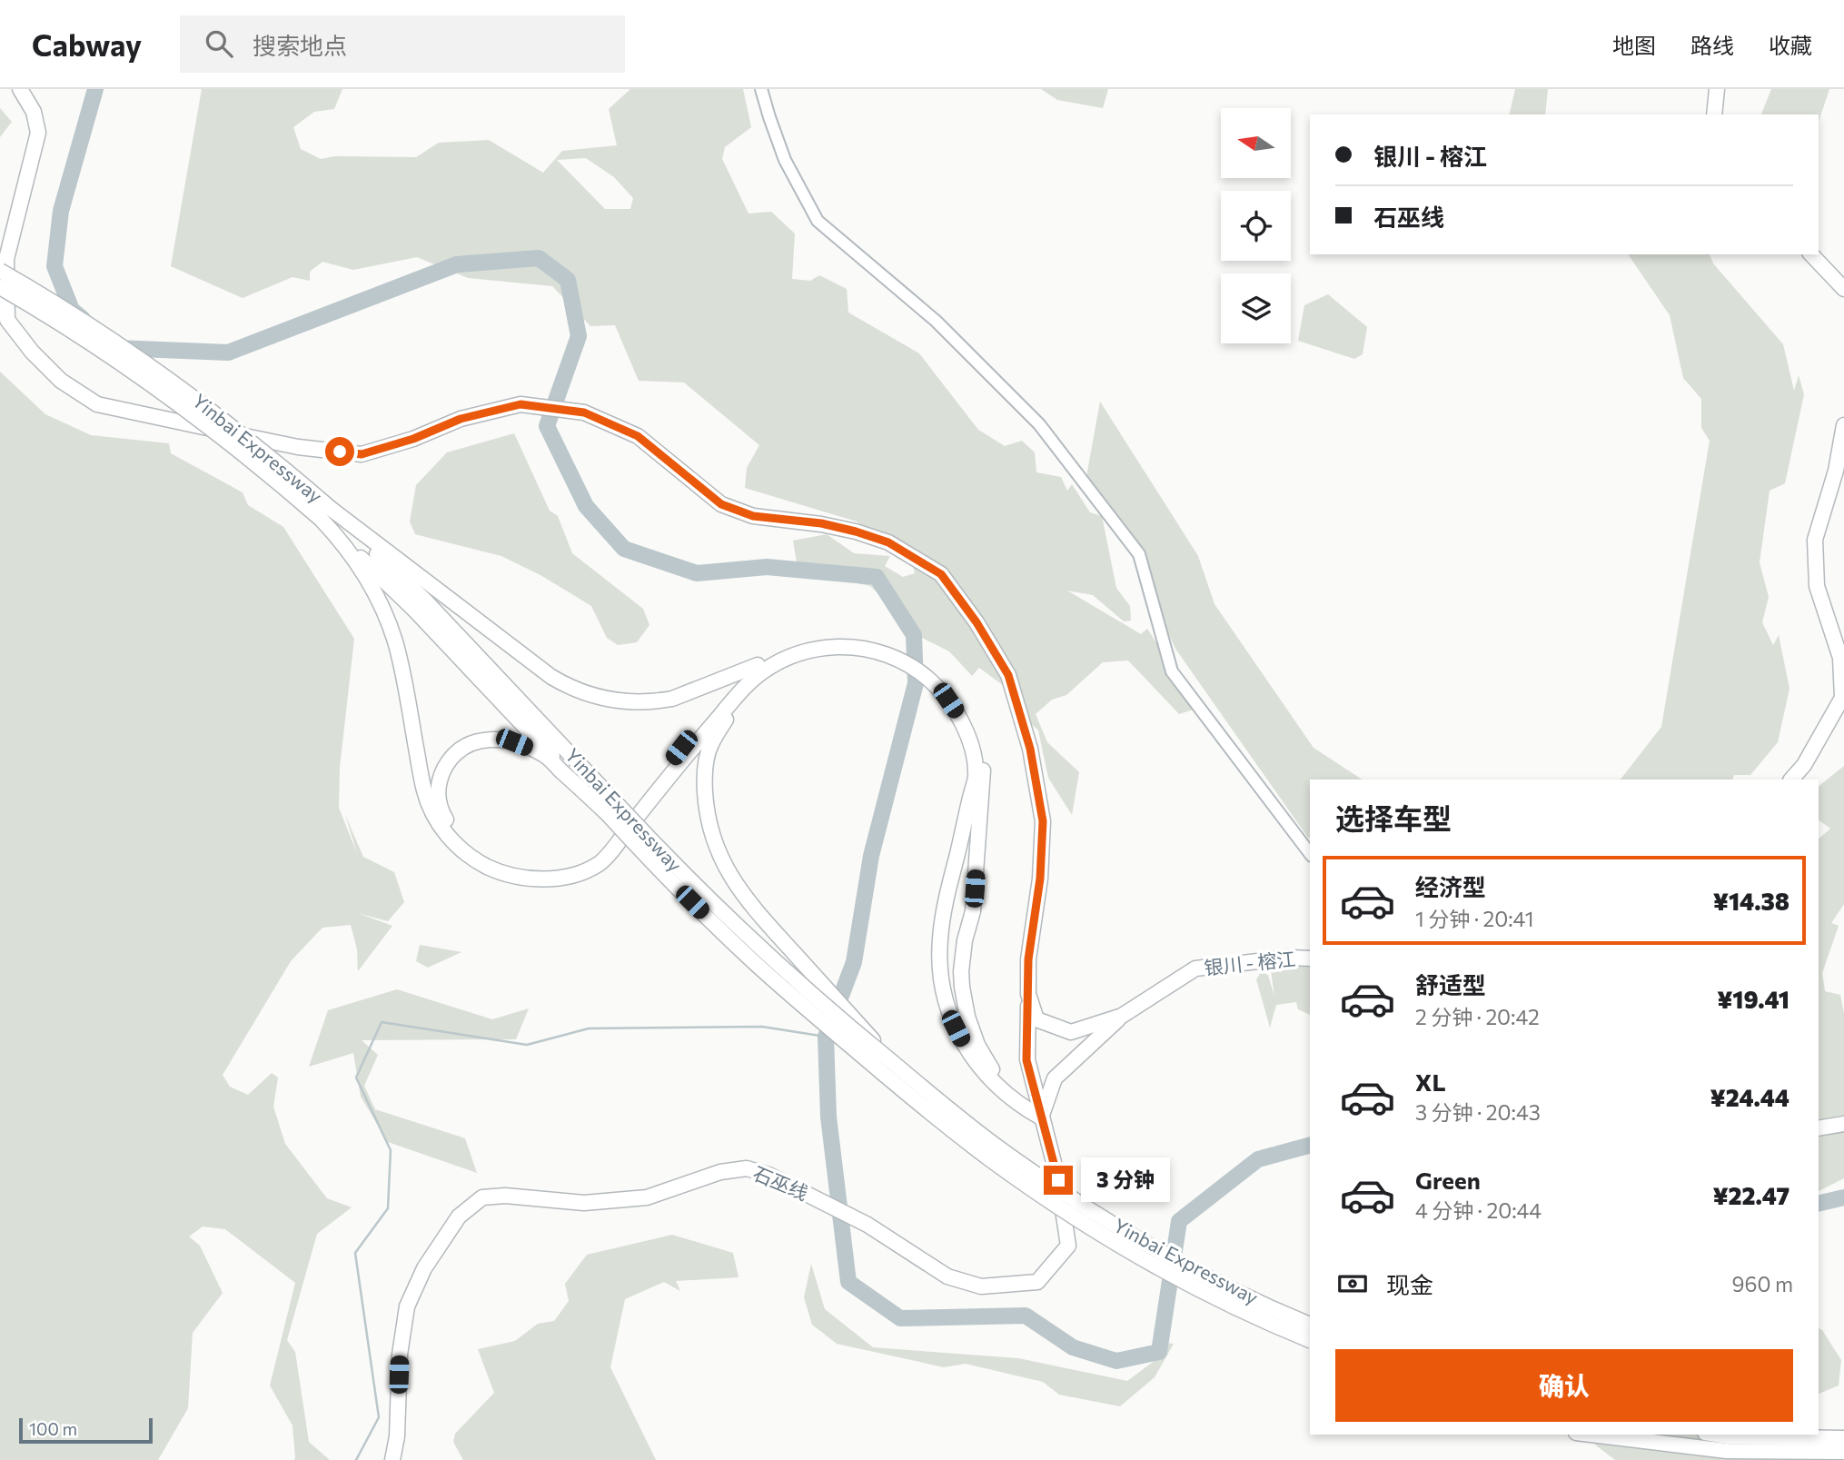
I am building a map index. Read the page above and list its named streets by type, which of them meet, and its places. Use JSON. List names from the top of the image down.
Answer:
{
  "streets": {
    "highway": ["Yinbai Expressway", "银川 - 榕江", "石巫线"]
  },
  "scale_bar": "100 m",
  "north": "left",
  "page": {
    "header": "Cabway",
    "search": "搜索地点",
    "nav": ["地图", "路线", "收藏"],
    "banner": ["银川 - 榕江", "石巫线"],
    "heading": "选择车型",
    "list": [
      {
        "name": "经济型",
        "note": "1 分钟 · 20:41",
        "value": "¥14.38"
      },
      {
        "name": "舒适型",
        "note": "2 分钟 · 20:42",
        "value": "¥19.41"
      },
      {
        "name": "XL",
        "note": "3 分钟 · 20:43",
        "value": "¥24.44"
      },
      {
        "name": "Green",
        "note": "4 分钟 · 20:44",
        "value": "¥22.47"
      }
    ],
    "bubble": "3 分钟",
    "pay": ["现金", "960 m"],
    "buttons": "确认",
    "scale": "100 m"
  }
}
